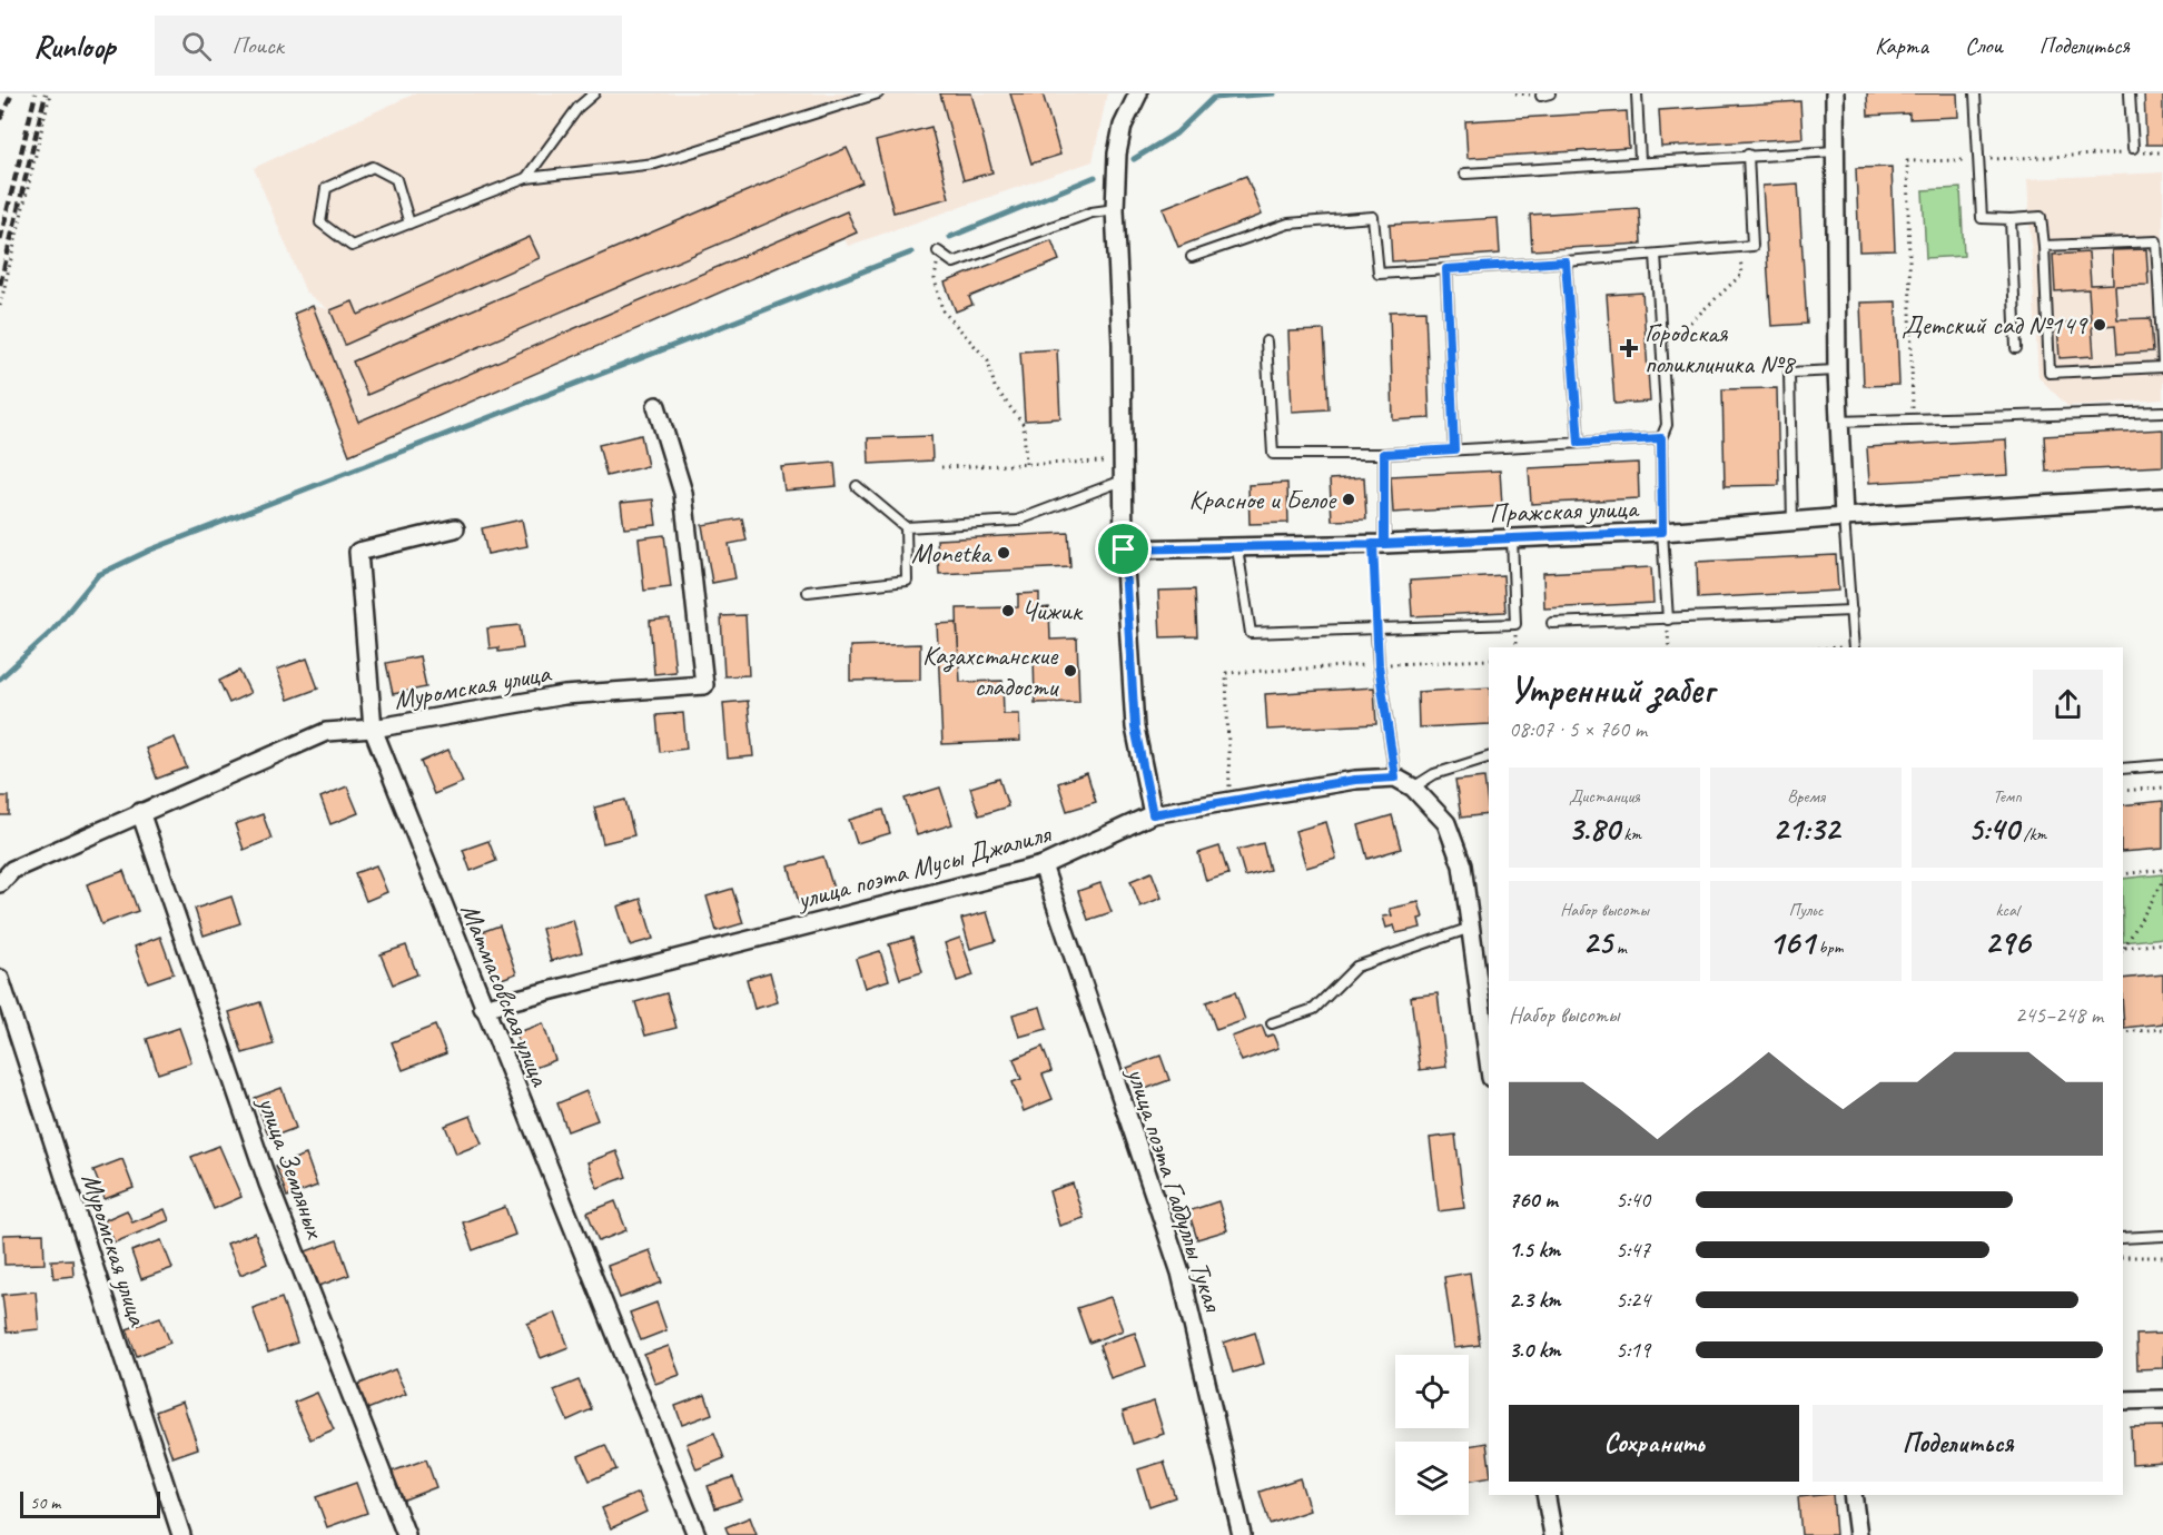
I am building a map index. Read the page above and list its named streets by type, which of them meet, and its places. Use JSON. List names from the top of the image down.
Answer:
{
  "streets": {
    "street": [
      "Пражская улица",
      "Муромская улица",
      "улица поэта Мусы Джалиля",
      "Матмасовская улица",
      "улица Земляных",
      "улица поэта Габдуллы Тукая"
    ]
  },
  "crossings": [
    ["Муромская улица", "Матмасовская улица"],
    ["Муромская улица", "улица Земляных"],
    ["улица поэта Мусы Джалиля", "Матмасовская улица"],
    ["улица поэта Мусы Джалиля", "улица поэта Габдуллы Тукая"]
  ],
  "places": {
    "other": [
      "Детский сад №149",
      "Красное и Белое",
      "Monetka",
      "Чижик",
      "Казахстанские сладости"
    ],
    "health": ["Городская поликлиника №8"]
  },
  "scale_bar": "50 m",
  "page": {
    "header": "Runloop",
    "search": "Поиск",
    "nav": ["Карта", "Слои", "Поделиться"],
    "heading": ["Утренний забег", "08:07 · 5 × 760 m"],
    "stats": [
      ["Дистанция", "3.80 km"],
      ["Время", "21:32"],
      ["Темп", "5:40 /km"],
      ["Набор высоты", "25 m"],
      ["Пульс", "161 bpm"],
      ["kcal", "296"]
    ],
    "chart": ["Набор высоты", "245–248 m"],
    "list": [
      {
        "name": "760 m",
        "note": "5:40"
      },
      {
        "name": "1.5 km",
        "note": "5:47"
      },
      {
        "name": "2.3 km",
        "note": "5:24"
      },
      {
        "name": "3.0 km",
        "note": "5:19"
      }
    ],
    "buttons": ["Сохранить", "Поделиться"],
    "scale": "50 m"
  }
}
